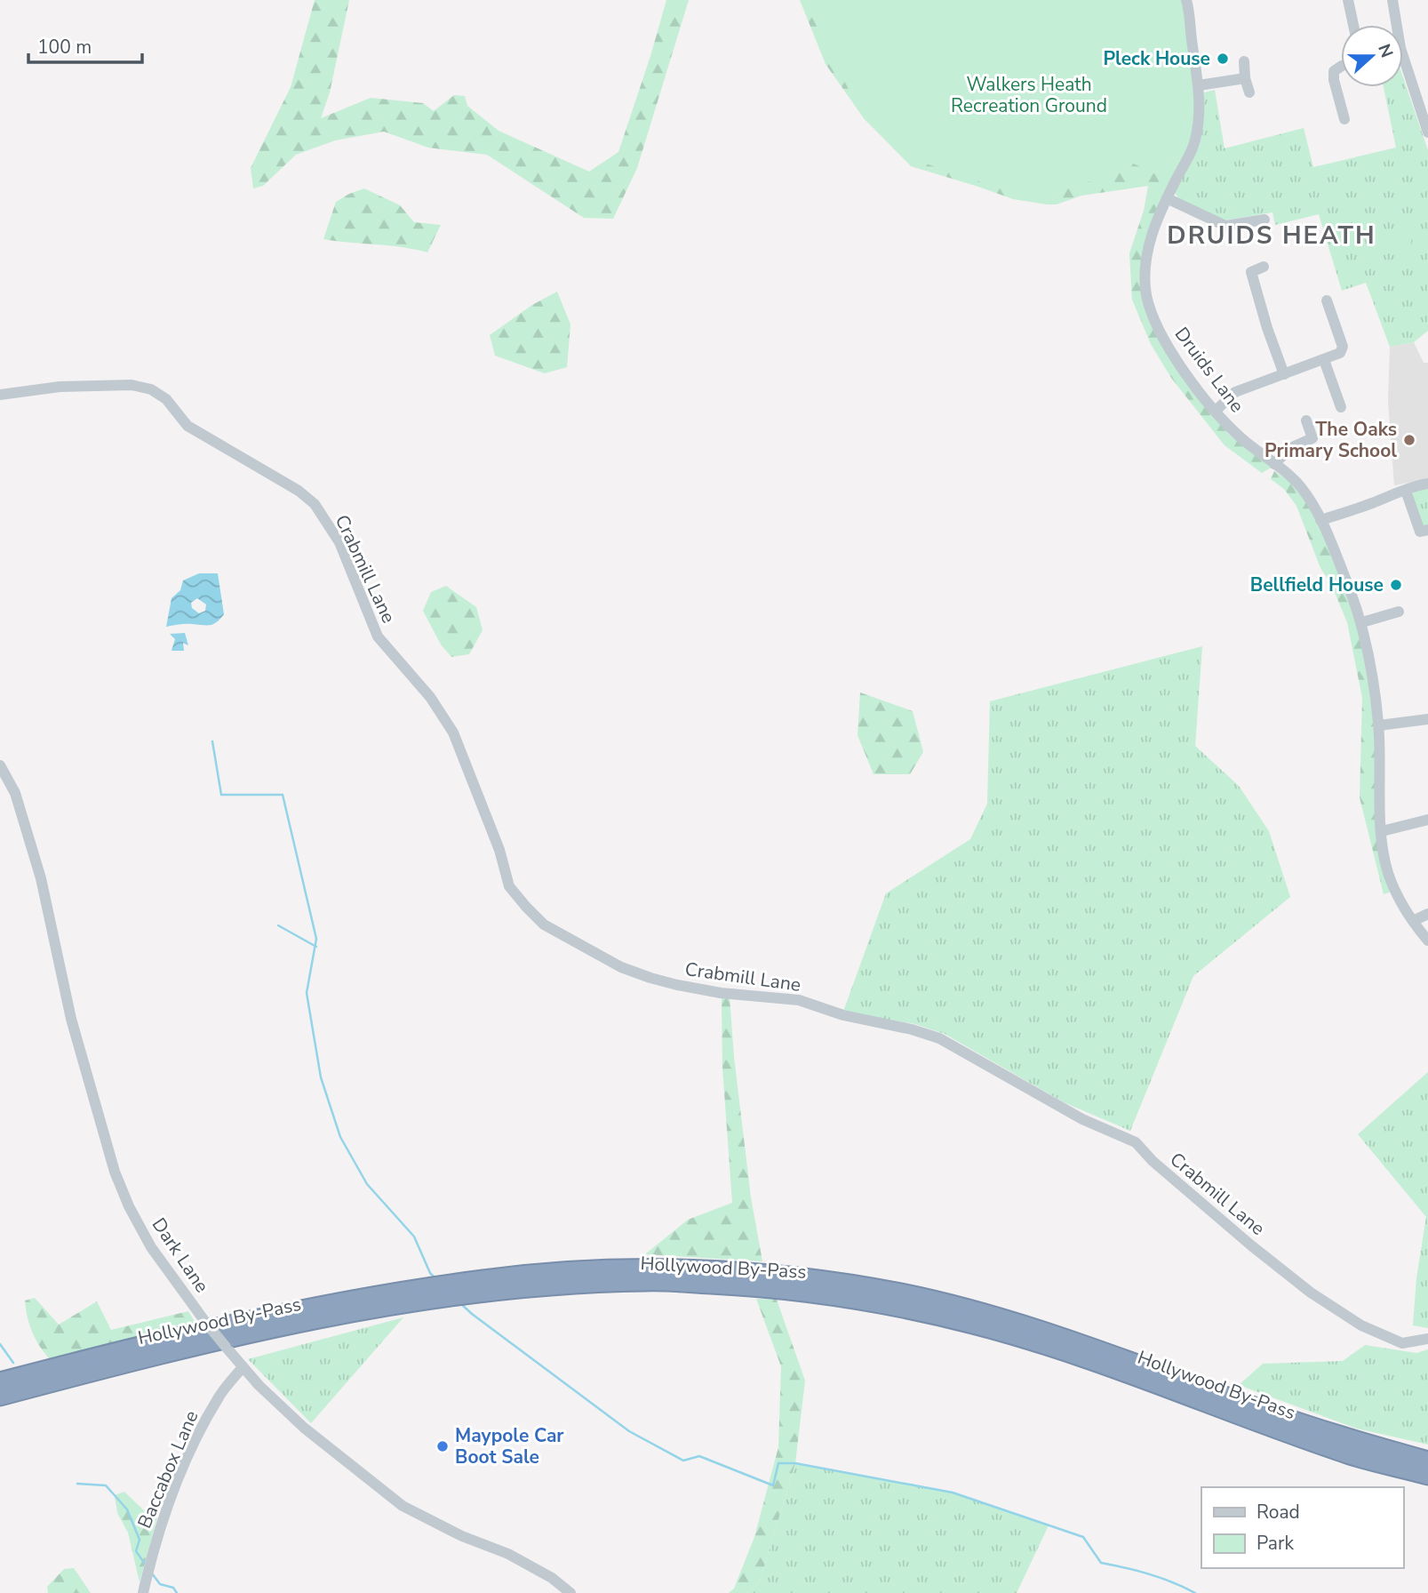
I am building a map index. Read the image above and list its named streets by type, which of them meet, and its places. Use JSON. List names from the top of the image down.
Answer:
{
  "streets": {
    "highway": ["Hollywood By-Pass"],
    "street": [
      "Druids Lane",
      "Crabmill Lane",
      "Dark Lane",
      "Baccabox Lane"
    ]
  },
  "crossings": [
    ["Dark Lane", "Baccabox Lane"]
  ],
  "districts": ["DRUIDS HEATH"],
  "parks": ["Walkers Heath Recreation Ground"],
  "places": [
    "Pleck House",
    "The Oaks Primary School",
    "Bellfield House",
    "Maypole Car Boot Sale"
  ],
  "legend": ["Road", "Park"],
  "scale_bar": "100 m",
  "north": "right"
}
